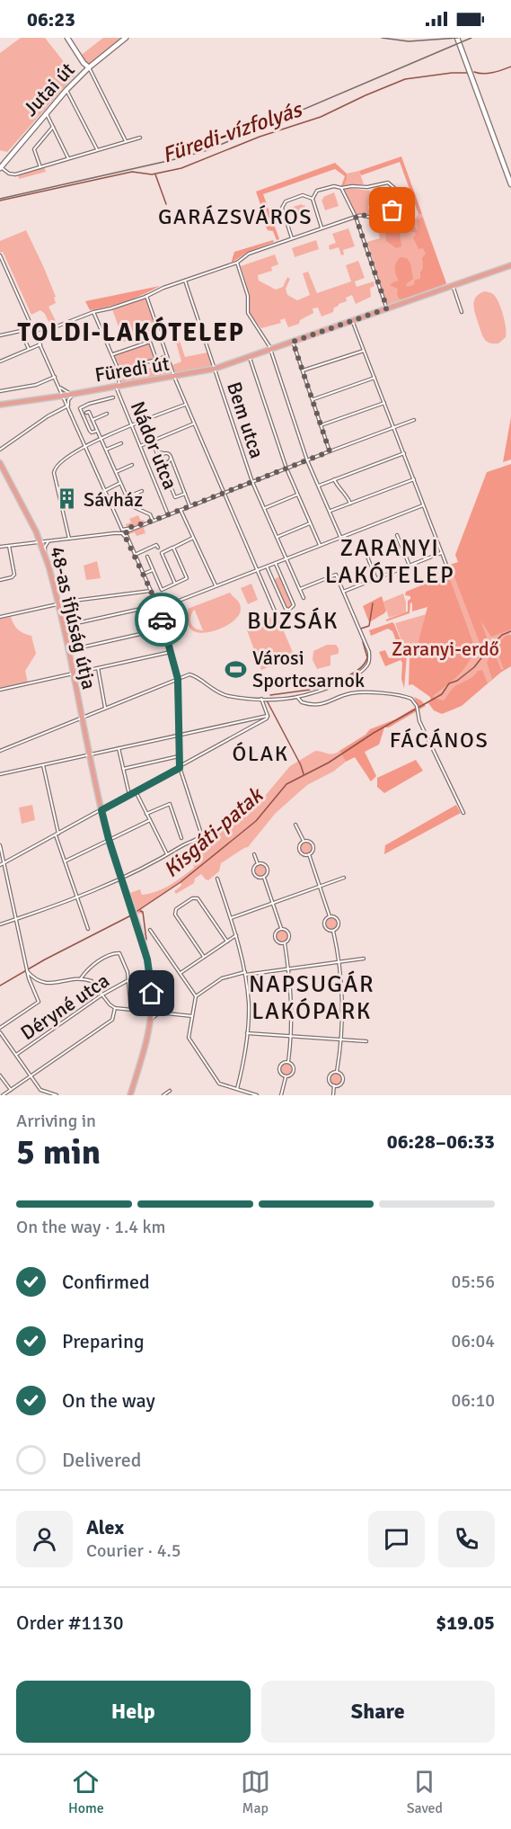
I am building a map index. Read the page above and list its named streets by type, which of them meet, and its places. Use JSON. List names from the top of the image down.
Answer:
{
  "streets": {
    "main road": ["Füredi út", "48-as ifjúság útja"],
    "street": [
      "Jutai út",
      "Bem utca",
      "Nádor utca",
      "Déryné utca"
    ]
  },
  "crossings": [
    ["Füredi út", "Bem utca"],
    ["Füredi út", "Nádor utca"]
  ],
  "districts": [
    "GARÁZSVÁROS",
    "TOLDI-LAKÓTELEP",
    "ZARANYI LAKÓTELEP",
    "BUZSÁK",
    "FÁCÁNOS",
    "ÓLAK",
    "NAPSUGÁR LAKÓPARK"
  ],
  "water": ["Füredi-vízfolyás", "Kisgáti-patak"],
  "parks": ["Zaranyi-erdő"],
  "places": {
    "building": ["Sávház"],
    "sports": ["Városi Sportcsarnok"]
  },
  "page": {
    "status": "06:23",
    "heading": ["5 min", "Arriving in", "06:28–06:33"],
    "panel": [
      "Alex",
      "Courier · 4.5",
      "Order #1130",
      "$19.05"
    ],
    "bar": "On the way · 1.4 km",
    "list": [
      ["Confirmed", "05:56"],
      ["Preparing", "06:04"],
      ["On the way", "06:10"],
      "Delivered"
    ],
    "buttons": ["Help", "Share"],
    "tabs": ["Home", "Map", "Saved"]
  }
}
